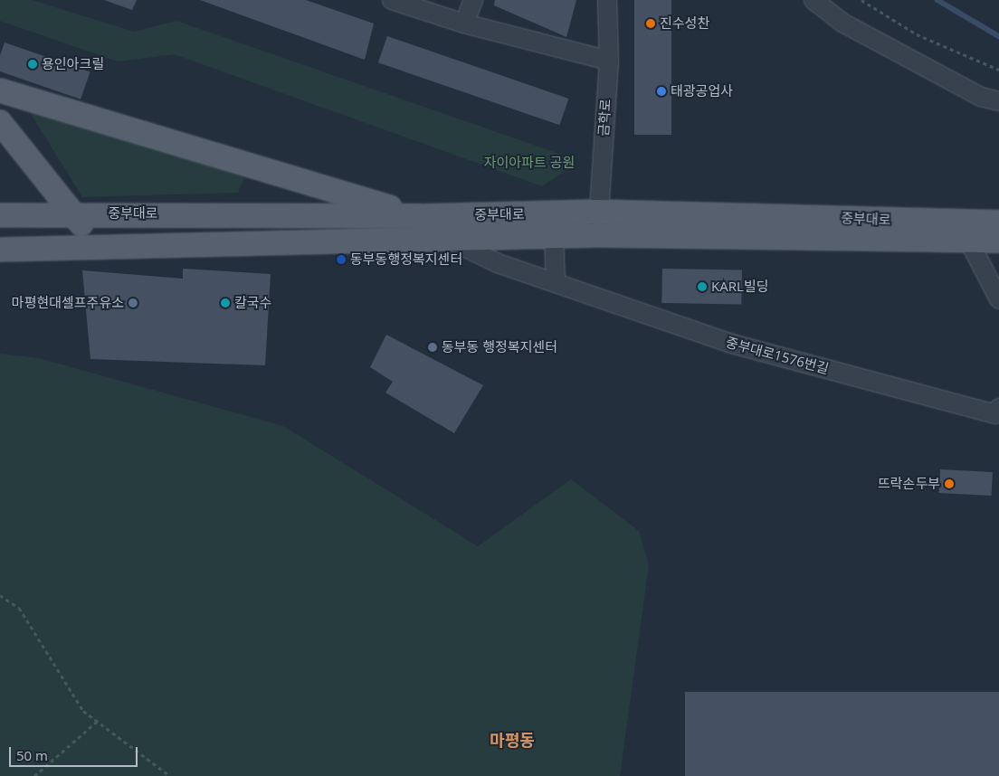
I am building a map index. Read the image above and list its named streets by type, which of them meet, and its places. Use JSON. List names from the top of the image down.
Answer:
{
  "streets": {
    "main road": ["중부대로"],
    "street": ["금학로", "중부대로1576번길"]
  },
  "crossings": [
    ["금학로", "중부대로"],
    ["중부대로", "중부대로1576번길"]
  ],
  "districts": ["마평동"],
  "parks": ["자이아파트 공원"],
  "places": [
    "진수성찬",
    "용인아크릴",
    "태광공업사",
    "동부동행정복지센터",
    "KARL빌딩",
    "마평현대셀프주유소",
    "칼국수",
    "동부동 행정복지센터",
    "뜨락손두부"
  ],
  "scale_bar": "50 m"
}
